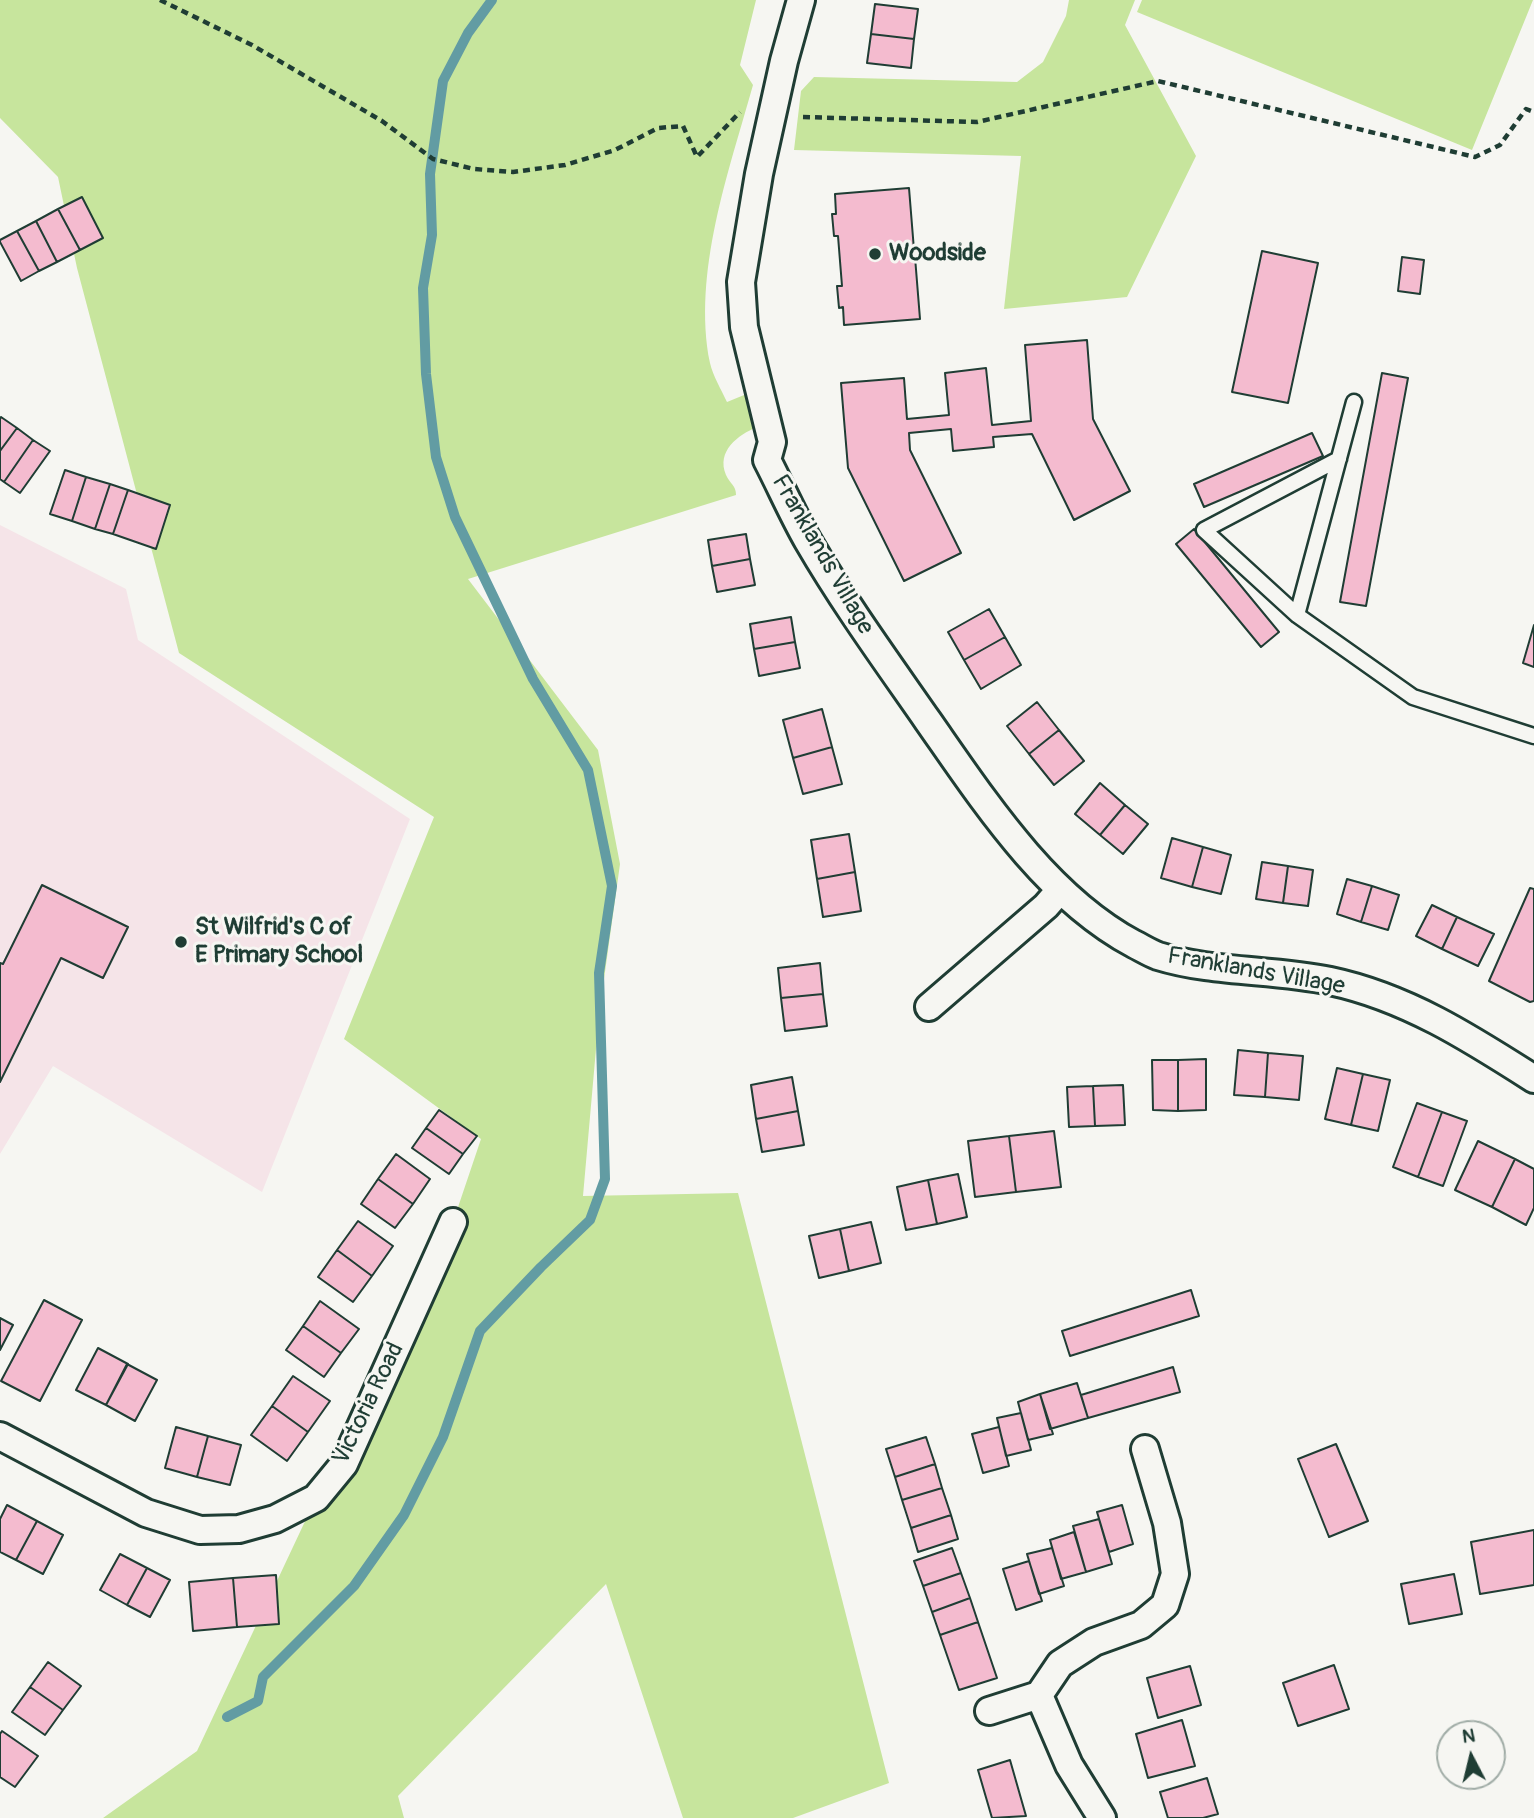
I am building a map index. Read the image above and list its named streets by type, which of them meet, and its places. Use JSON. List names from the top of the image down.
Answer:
{
  "streets": {
    "street": ["Franklands Village", "Victoria Road"]
  },
  "places": ["Woodside", "St Wilfrid's C of E Primary School"],
  "north": "top"
}
